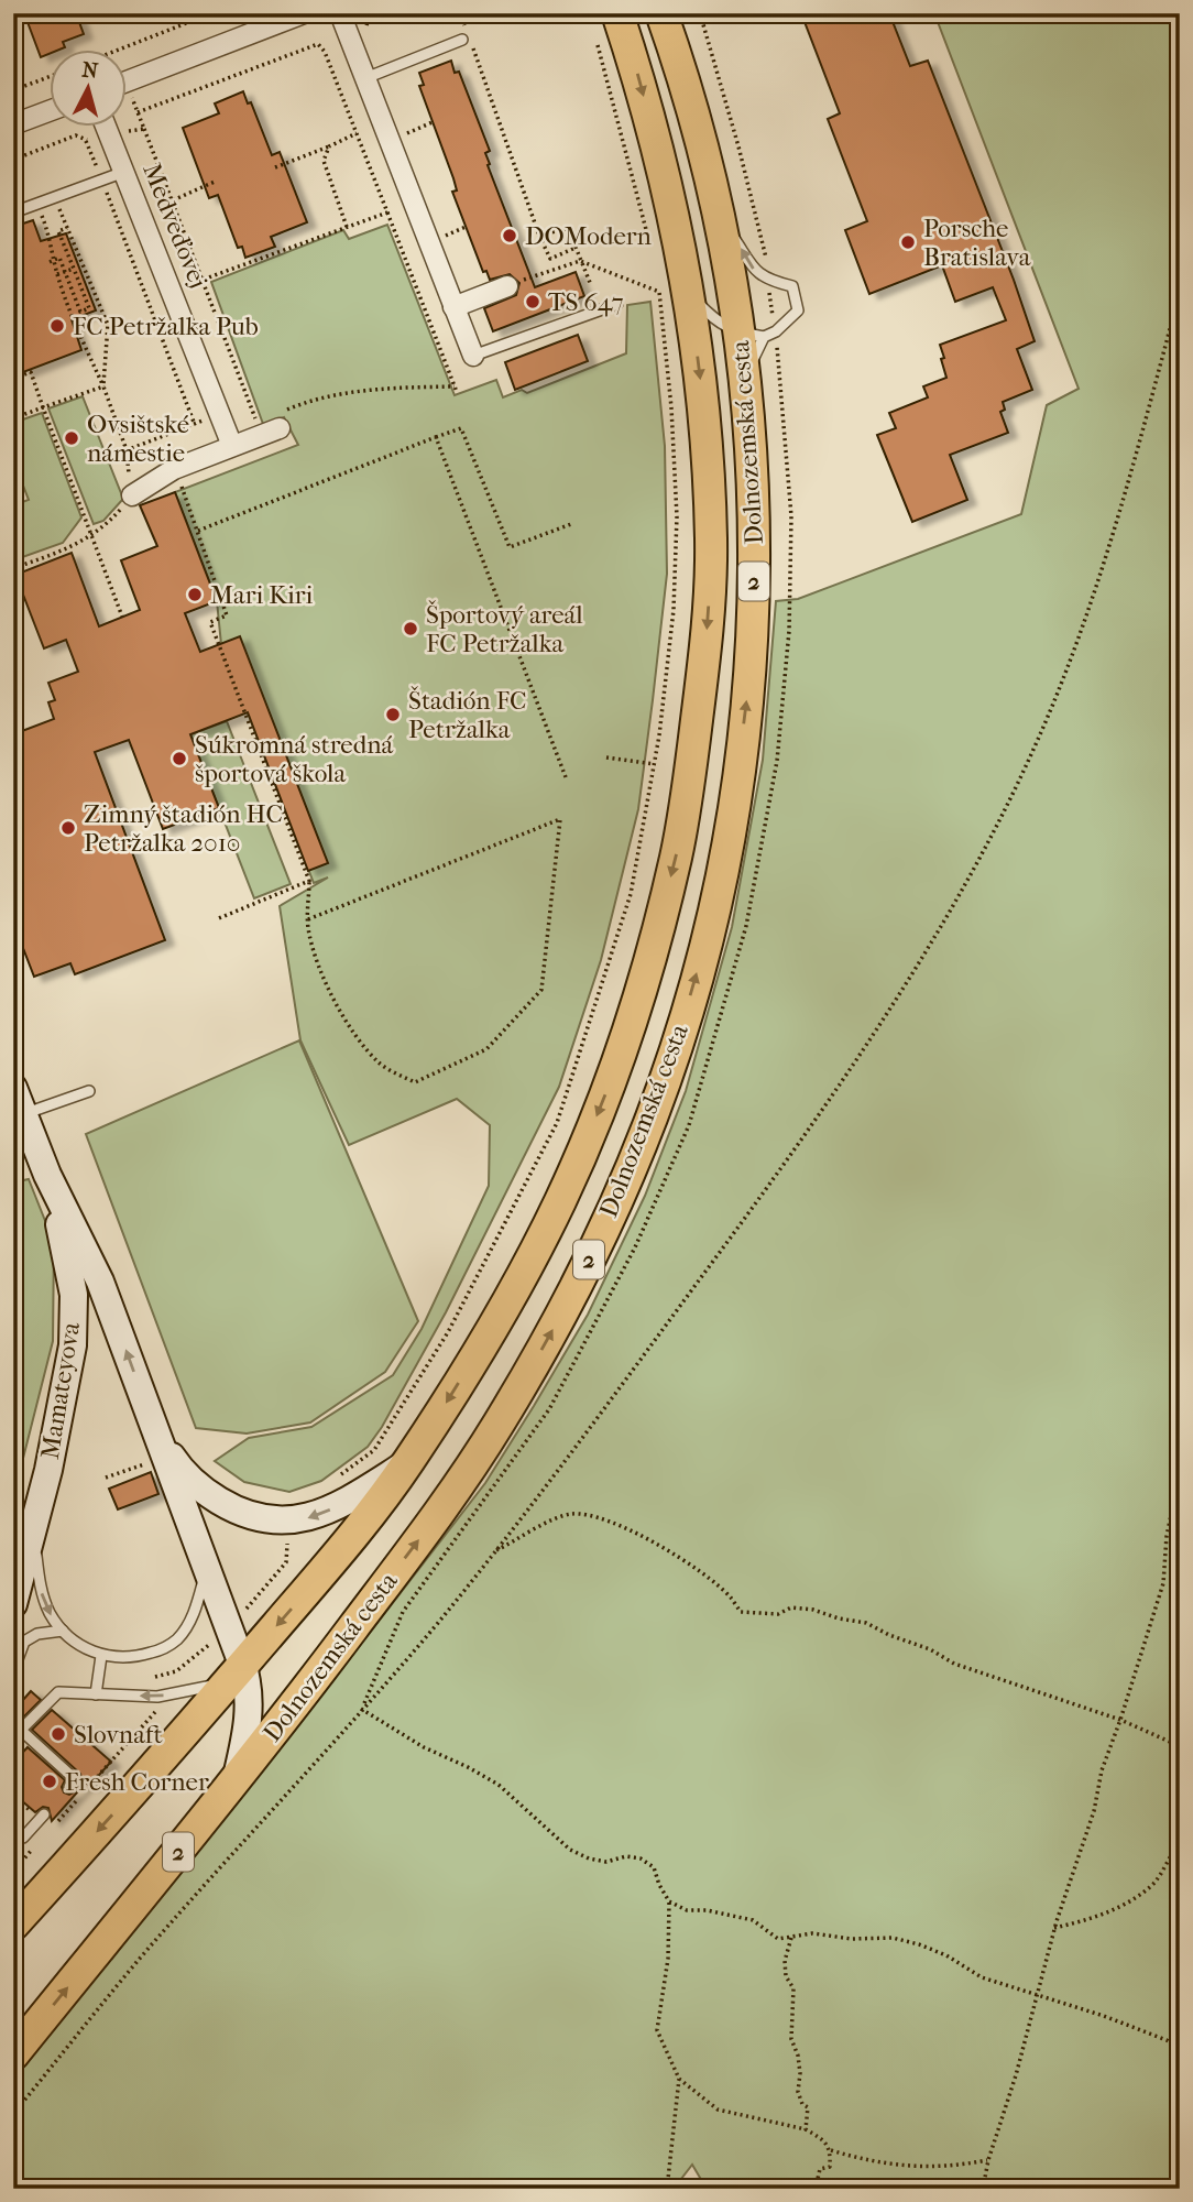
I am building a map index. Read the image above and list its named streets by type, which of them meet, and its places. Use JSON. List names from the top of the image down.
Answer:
{
  "streets": {
    "main road": ["Dolnozemská cesta", "2"],
    "street": ["Medveďovej", "Mamateyova"]
  },
  "crossings": [
    ["Dolnozemská cesta", "Mamateyova"]
  ],
  "places": [
    "DOModern",
    "Porsche Bratislava",
    "TS 647",
    "FC Petržalka Pub",
    "Ovsištské námestie",
    "Mari Kiri",
    "Športový areál FC Petržalka",
    "Štadión FC Petržalka",
    "Súkromná stredná športová škola",
    "Zimný štadión HC Petržalka 2010",
    "Slovnaft",
    "Fresh Corner"
  ],
  "north": "top"
}
